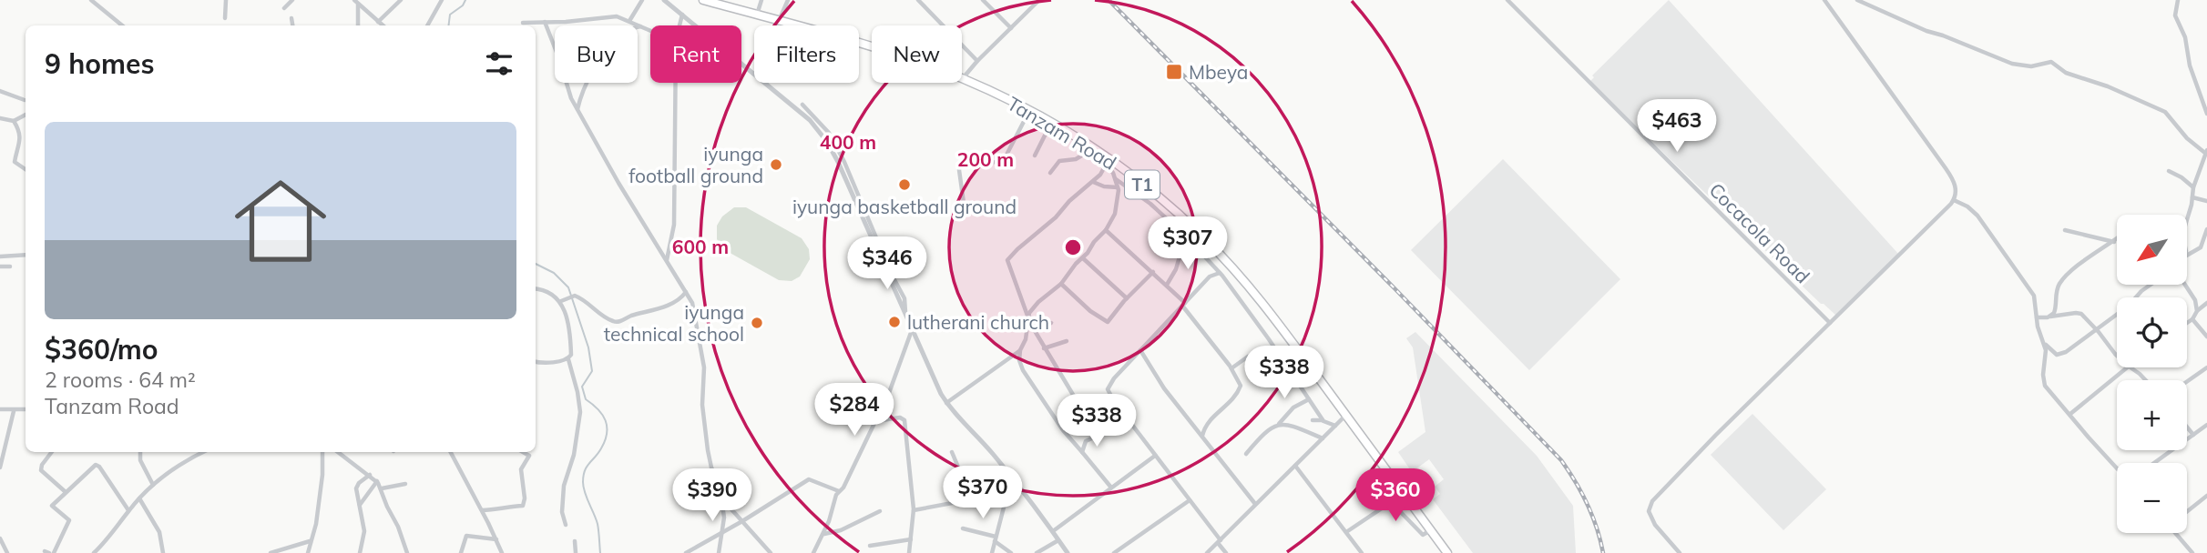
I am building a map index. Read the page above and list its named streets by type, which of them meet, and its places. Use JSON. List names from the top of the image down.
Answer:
{
  "streets": {
    "highway": ["Tanzam Road", "T1"],
    "street": ["Cocacola Road"]
  },
  "places": {
    "transit": ["Mbeya"],
    "other": [
      "iyunga football ground",
      "iyunga basketball ground",
      "lutherani church",
      "iyunga technical school"
    ]
  },
  "north": "bottom left",
  "page": {
    "chip": [
      "Buy",
      "Rent",
      "Filters",
      "New"
    ],
    "heading": "9 homes",
    "price": [
      "$463",
      "$307",
      "$346",
      "$338",
      "$284",
      "$338",
      "$370",
      "$390",
      "$360"
    ],
    "list": [
      {
        "name": "$360/mo",
        "note": "2 rooms · 64 m² · Tanzam Road"
      }
    ],
    "map_buttons": ["+", "−"]
  },
  "rings": ["400 m", "200 m", "600 m"]
}
